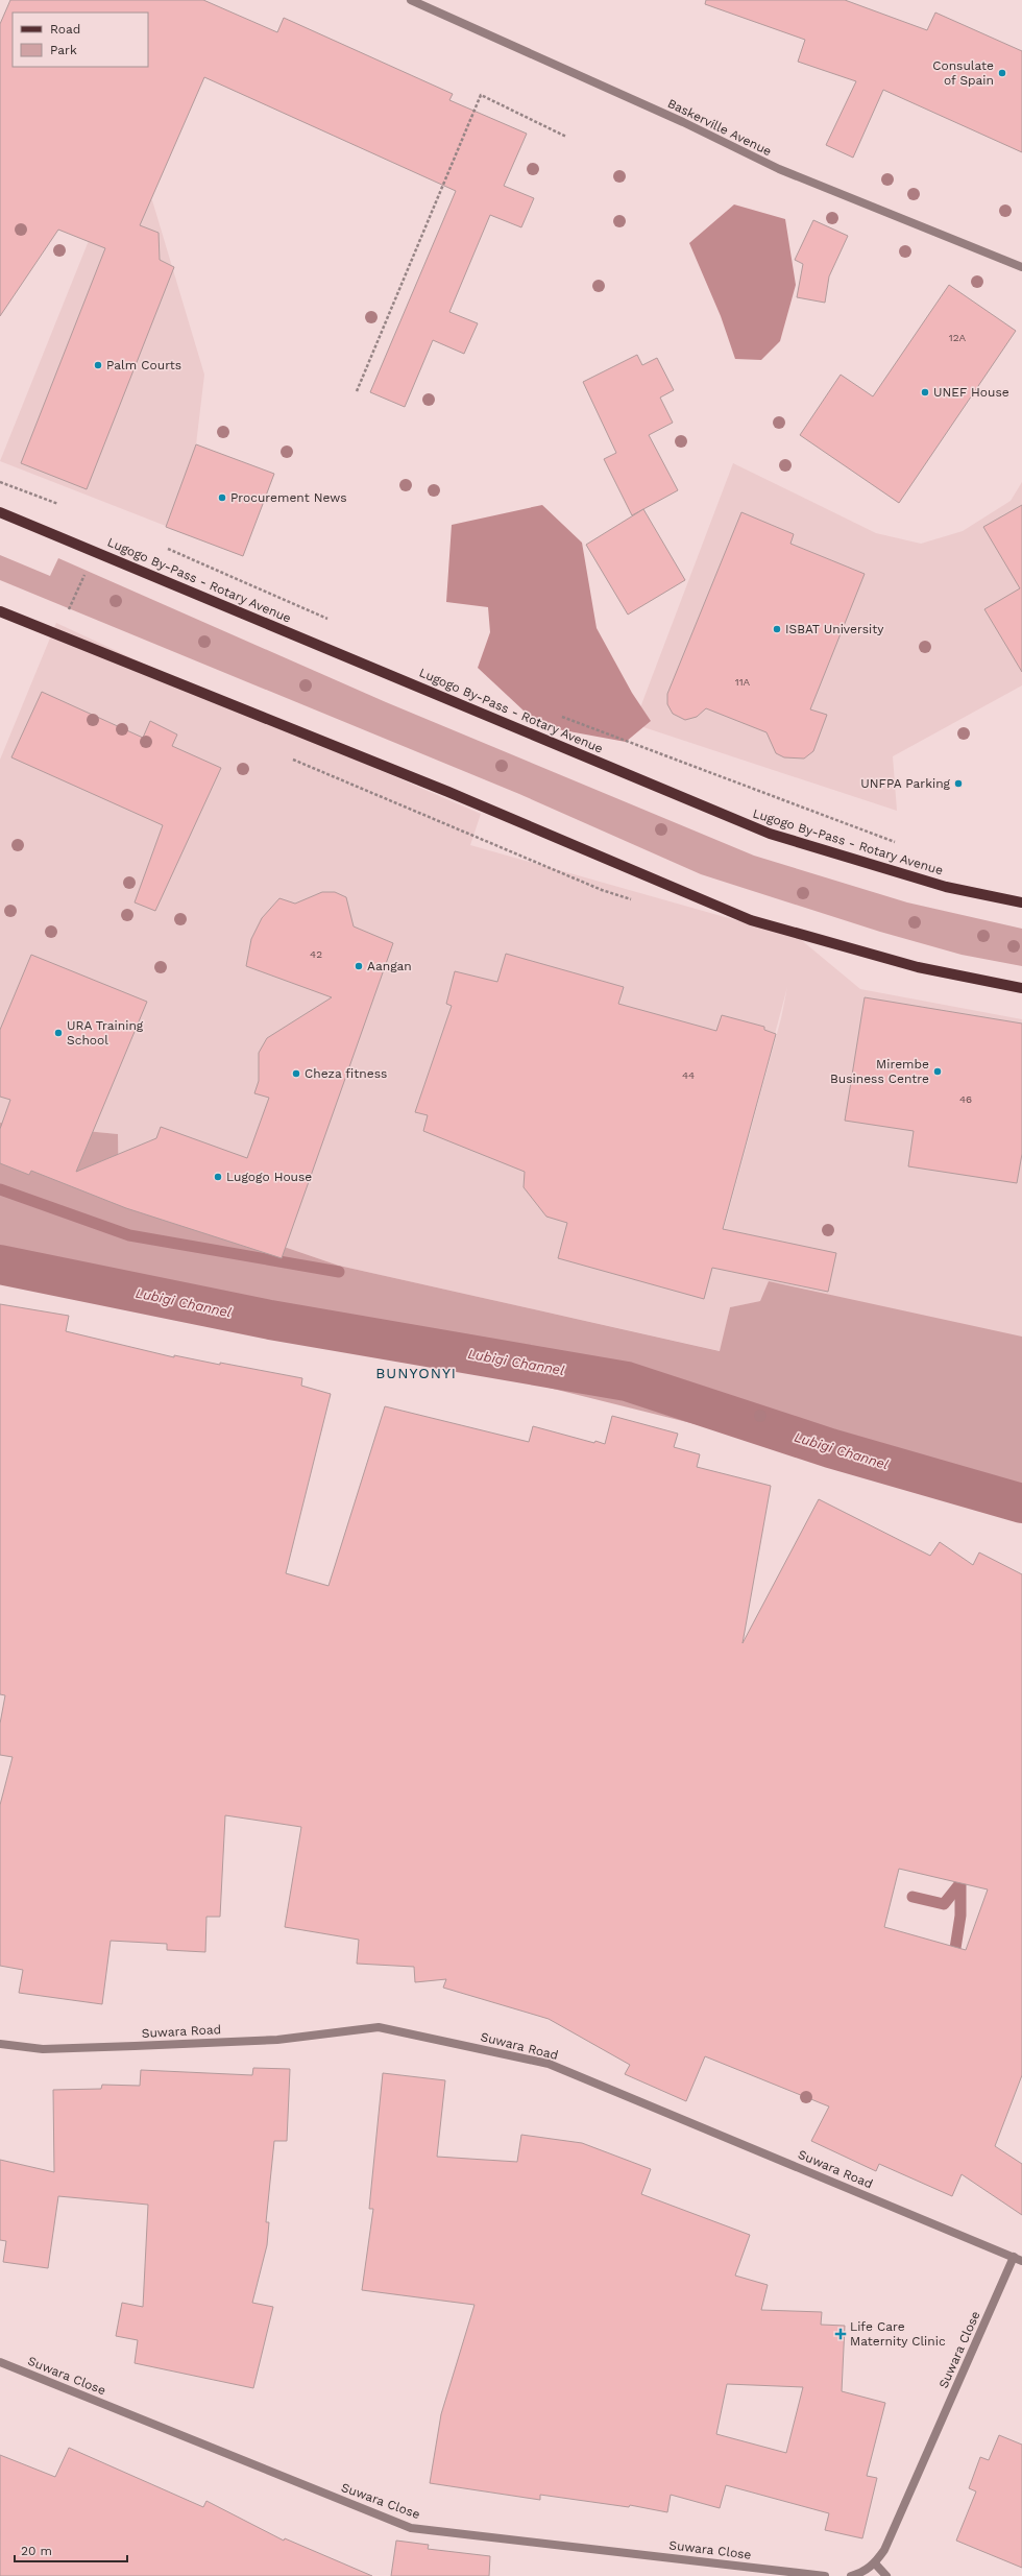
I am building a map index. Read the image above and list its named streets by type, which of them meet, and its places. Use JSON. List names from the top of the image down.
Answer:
{
  "streets": {
    "main road": ["Lugogo By-Pass - Rotary Avenue"],
    "street": ["Baskerville Avenue", "Suwara Road", "Suwara Close"]
  },
  "crossings": [
    ["Suwara Road", "Suwara Close"]
  ],
  "districts": ["BUNYONYI"],
  "water": ["Lubigi Channel"],
  "places": {
    "other": [
      "Consulate of Spain",
      "Palm Courts",
      "UNEF House",
      "Procurement News",
      "ISBAT University",
      "UNFPA Parking",
      "Aangan",
      "URA Training School",
      "Mirembe Business Centre",
      "Cheza fitness",
      "Lugogo House"
    ],
    "health": ["Life Care Maternity Clinic"]
  },
  "house_numbers": [
    "12A",
    "11A",
    "42",
    "44",
    "46"
  ],
  "legend": ["Road", "Park"],
  "scale_bar": "20 m"
}
